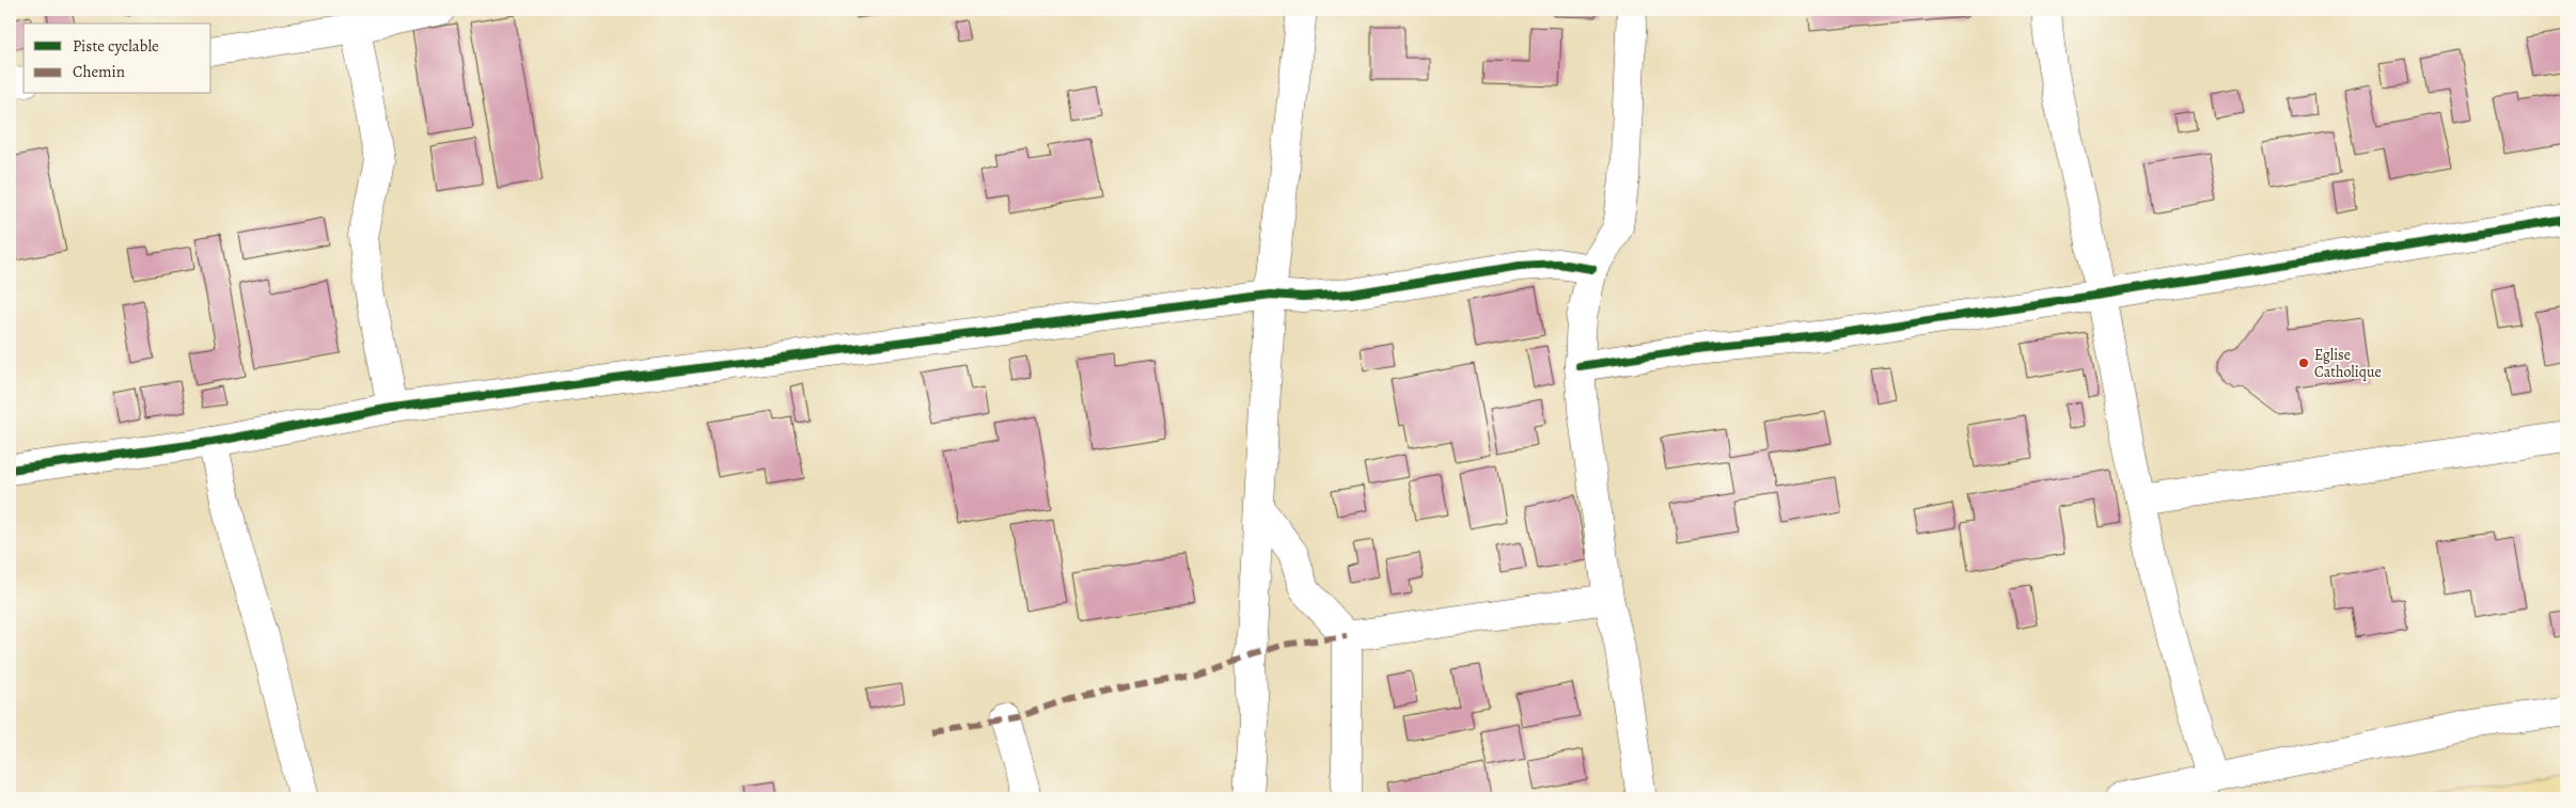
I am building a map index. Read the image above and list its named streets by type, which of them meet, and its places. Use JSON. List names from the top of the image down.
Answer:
{
  "places": ["Eglise Catholique"],
  "legend": ["Piste cyclable", "Chemin"]
}
